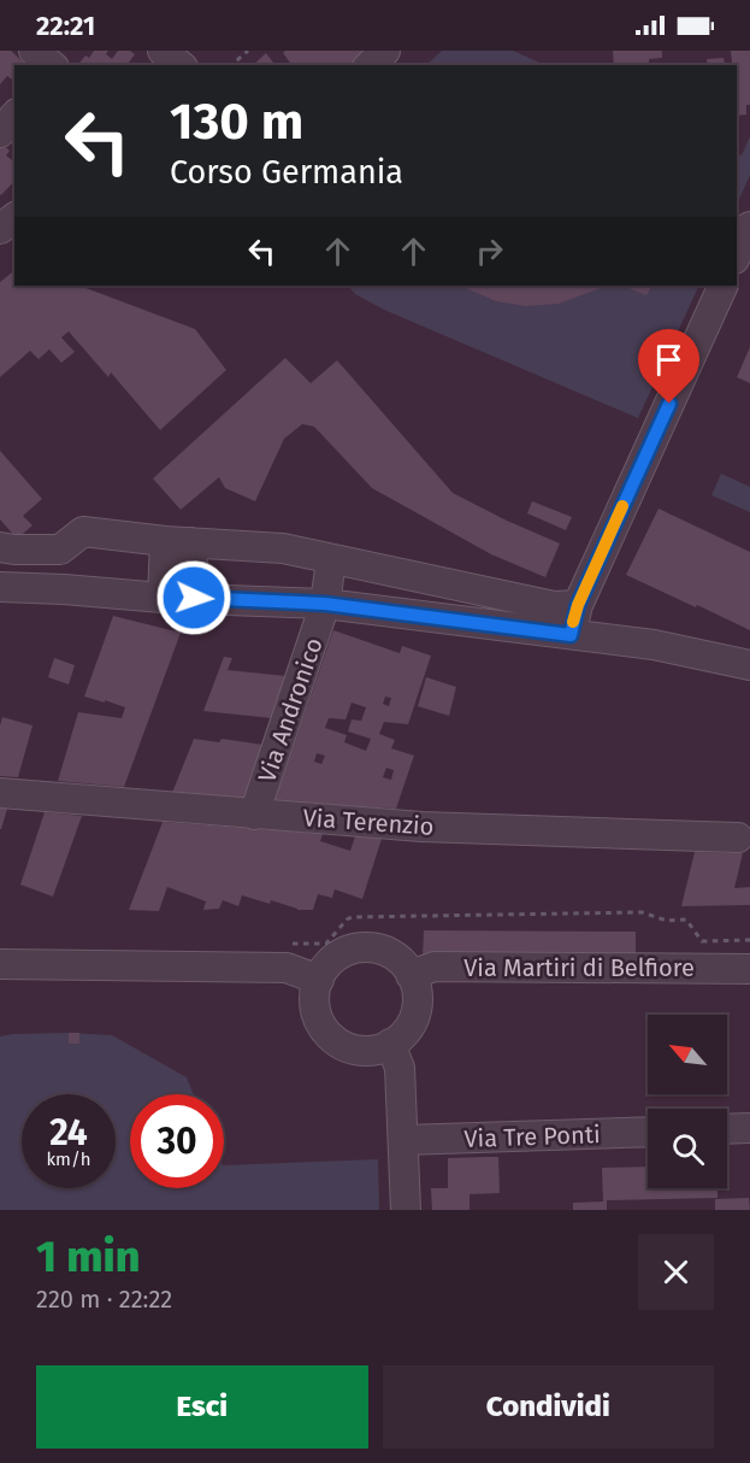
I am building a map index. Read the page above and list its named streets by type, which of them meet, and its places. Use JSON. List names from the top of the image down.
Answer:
{
  "streets": {
    "street": [
      "Via Andronico",
      "Via Terenzio",
      "Via Martiri di Belfiore",
      "Via Tre Ponti"
    ]
  },
  "crossings": [
    ["Via Andronico", "Via Terenzio"]
  ],
  "north": "top left",
  "page": {
    "status": "22:21",
    "turn": ["130 m", "Corso Germania"],
    "speed": "24 km/h",
    "limit": "30",
    "heading": ["1 min", "220 m · 22:22"],
    "buttons": ["Esci", "Condividi"]
  }
}
